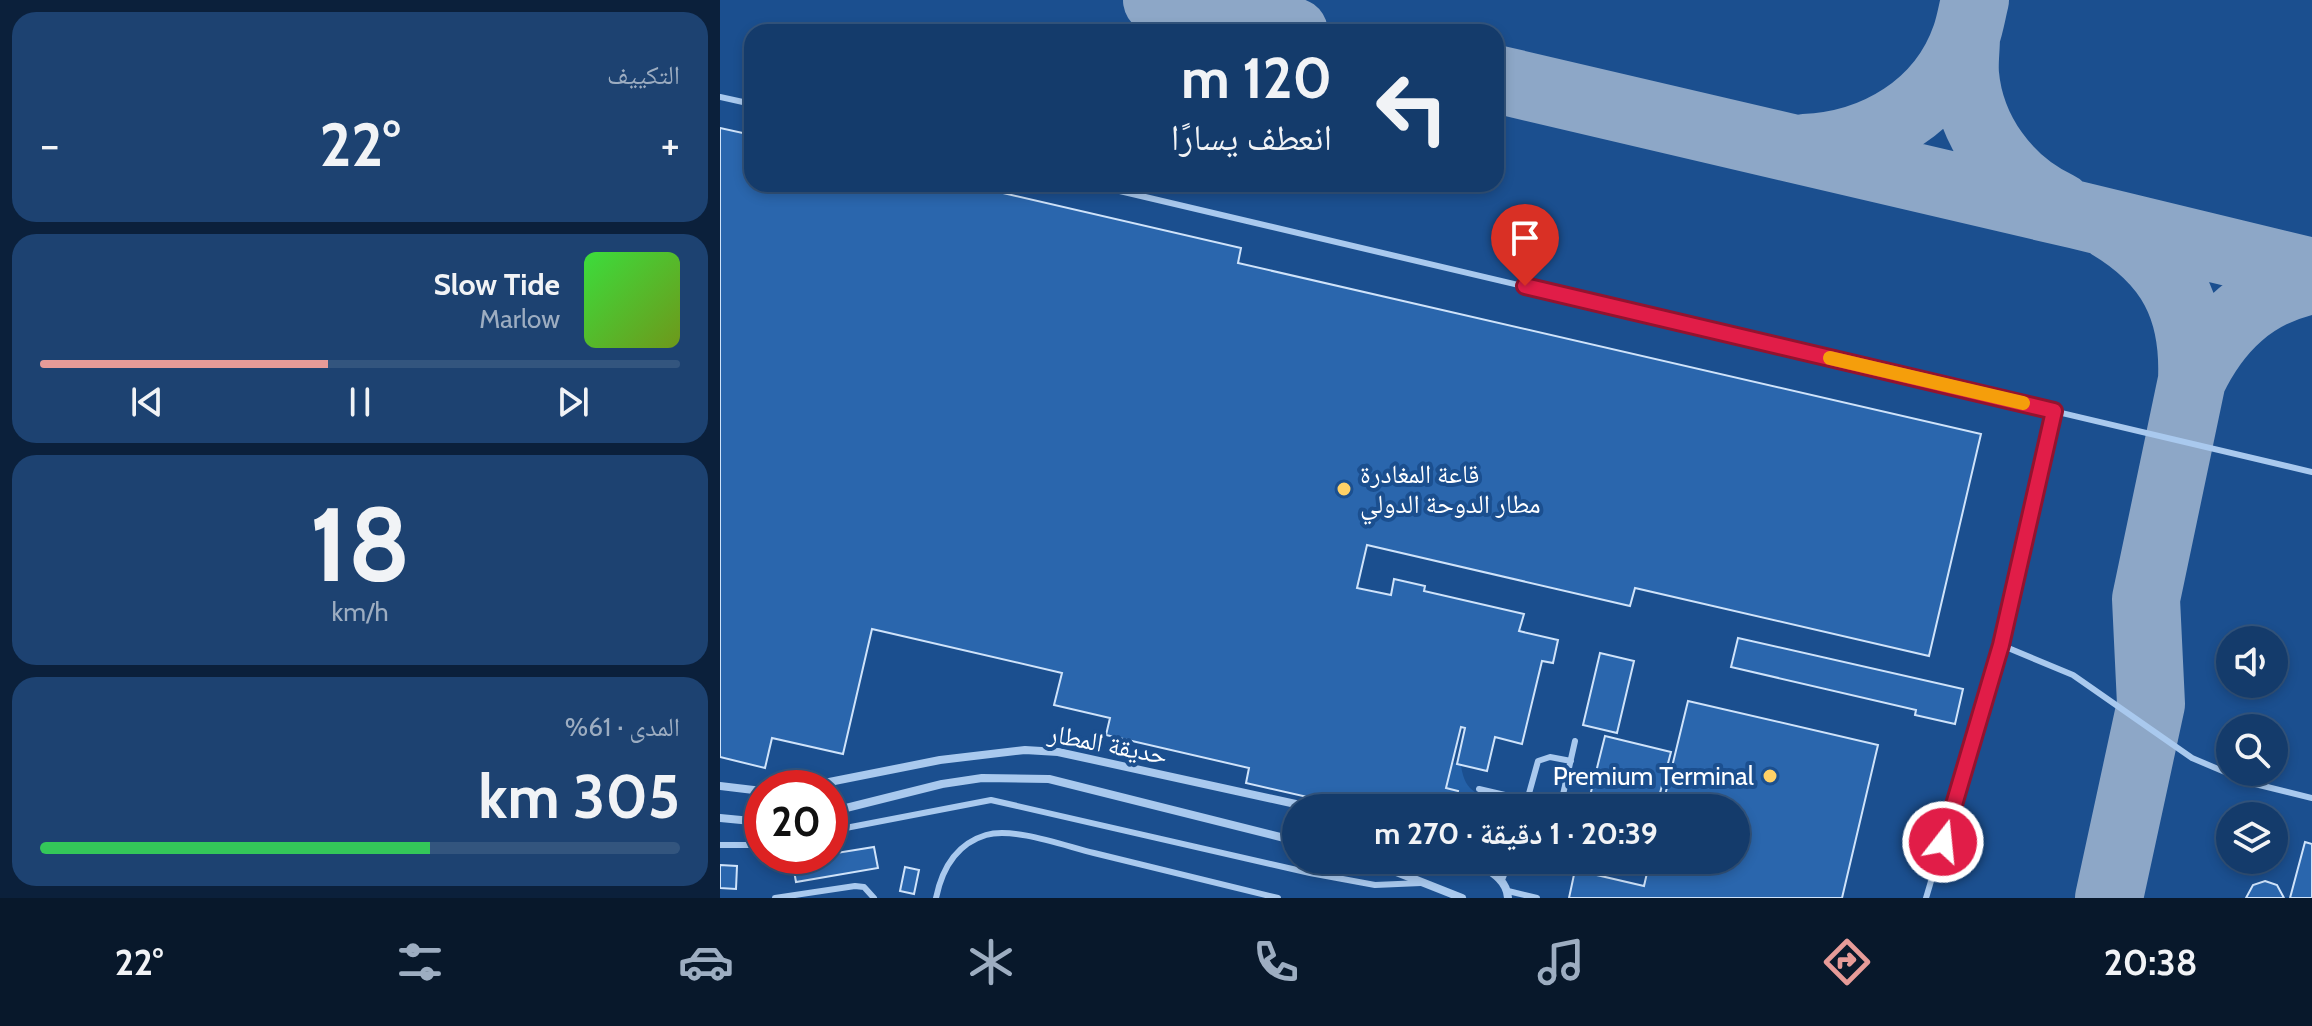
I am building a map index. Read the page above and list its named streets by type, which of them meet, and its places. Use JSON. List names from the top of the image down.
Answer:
{
  "streets": {
    "street": ["حديقة المطار"]
  },
  "places": ["قاعة المغادرة مطار الدوحة الدولي", "Premium Terminal"],
  "page": {
    "tile": [
      "التكييف",
      ["18", "km/h"],
      ["المدى · 61%", "305 km"]
    ],
    "turn": ["120 m", "انعطف يسارًا"],
    "heat": ["−", "22°", "+"],
    "song": ["Slow Tide", "Marlow"],
    "limit": "20",
    "trip": "20:39 · 1 دقيقة · 270 m",
    "tabs": ["20:38", "22°"]
  }
}
